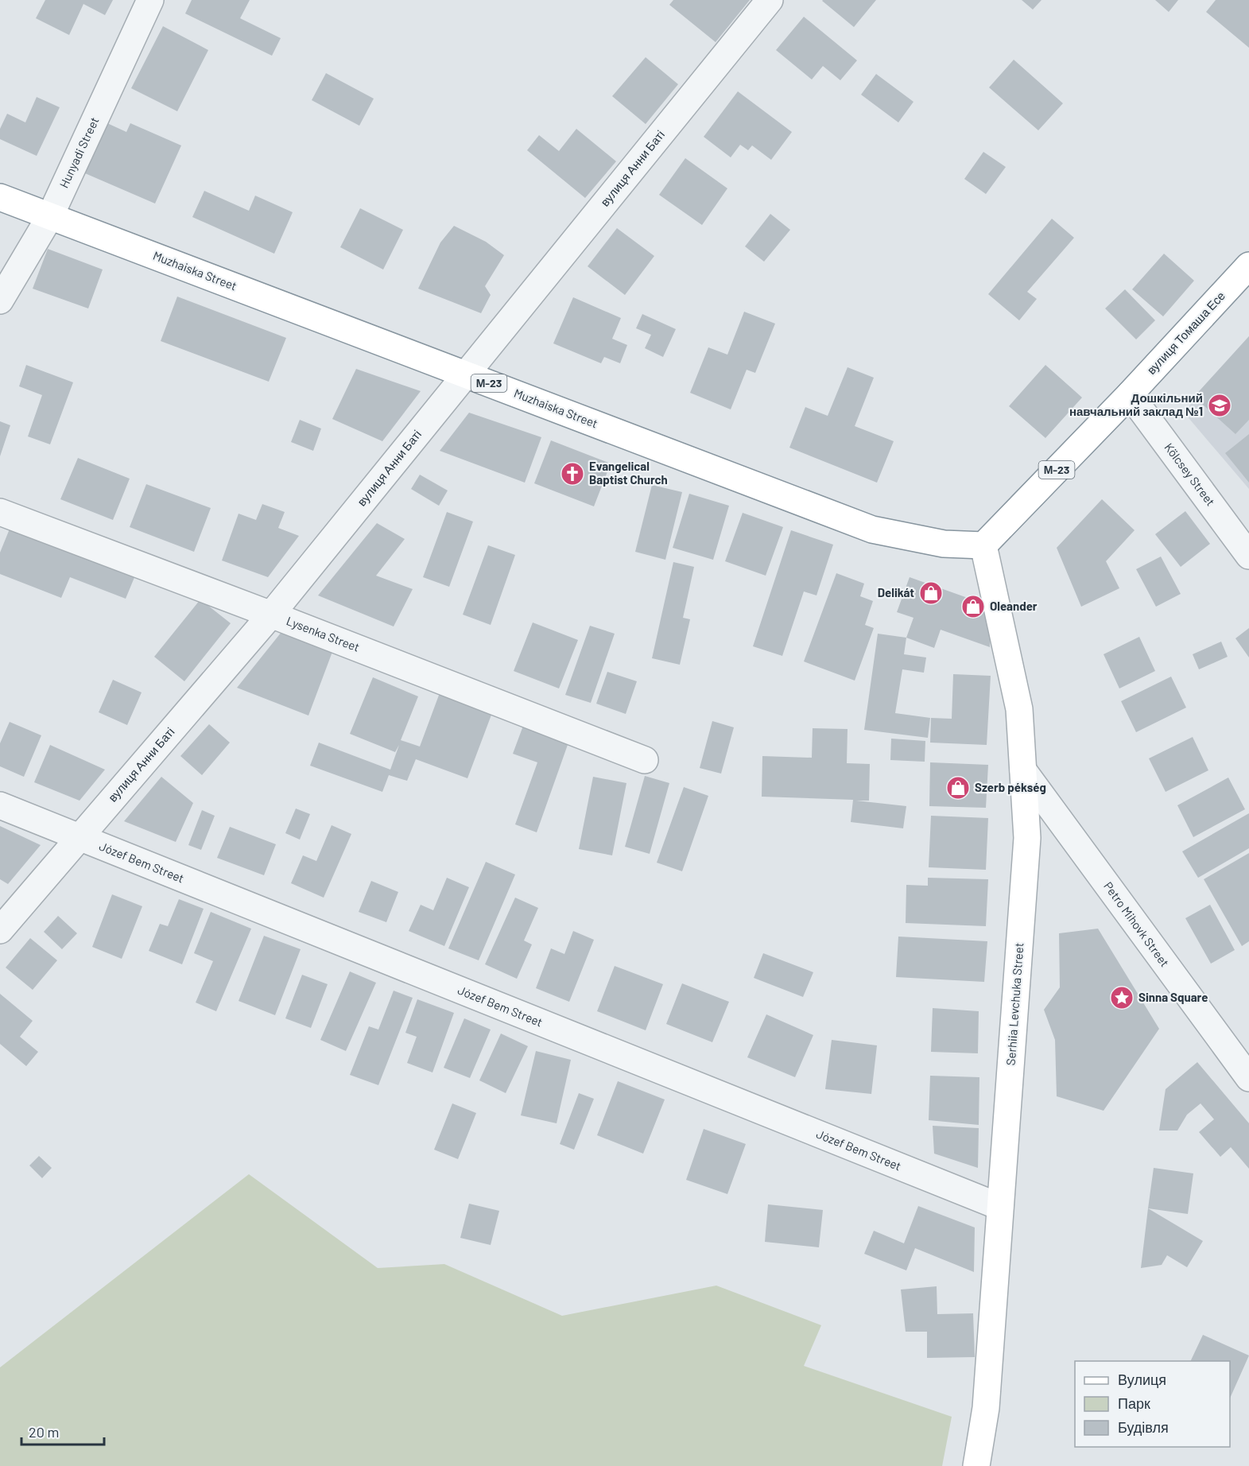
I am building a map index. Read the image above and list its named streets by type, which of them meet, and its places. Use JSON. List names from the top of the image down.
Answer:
{
  "streets": {
    "main road": [
      "Muzhaiska Street",
      "вулиця Томаша Есе",
      "М-23",
      "Serhiia Levchuka Street"
    ],
    "street": [
      "Hunyadi Street",
      "вулиця Анни Баті",
      "Kölcsey Street",
      "Lysenka Street",
      "Józef Bem Street",
      "Petro Mihovk Street"
    ]
  },
  "crossings": [
    ["Hunyadi Street", "Muzhaiska Street"],
    ["вулиця Анни Баті", "Muzhaiska Street"],
    ["вулиця Анни Баті", "Lysenka Street"],
    ["вулиця Анни Баті", "Józef Bem Street"],
    ["Muzhaiska Street", "вулиця Томаша Есе"],
    ["Muzhaiska Street", "Serhiia Levchuka Street"],
    ["вулиця Томаша Есе", "Kölcsey Street"],
    ["вулиця Томаша Есе", "Serhiia Levchuka Street"],
    ["Józef Bem Street", "Serhiia Levchuka Street"],
    ["Petro Mihovk Street", "Serhiia Levchuka Street"]
  ],
  "places": {
    "school or university": ["Дошкільний навчальний заклад №1"],
    "church": ["Evangelical Baptist Church"],
    "shop": ["Delikát", "Oleander", "Szerb pékség"],
    "place": ["Sinna Square"]
  },
  "legend": ["Вулиця", "Парк", "Будівля"],
  "scale_bar": "20 m"
}
